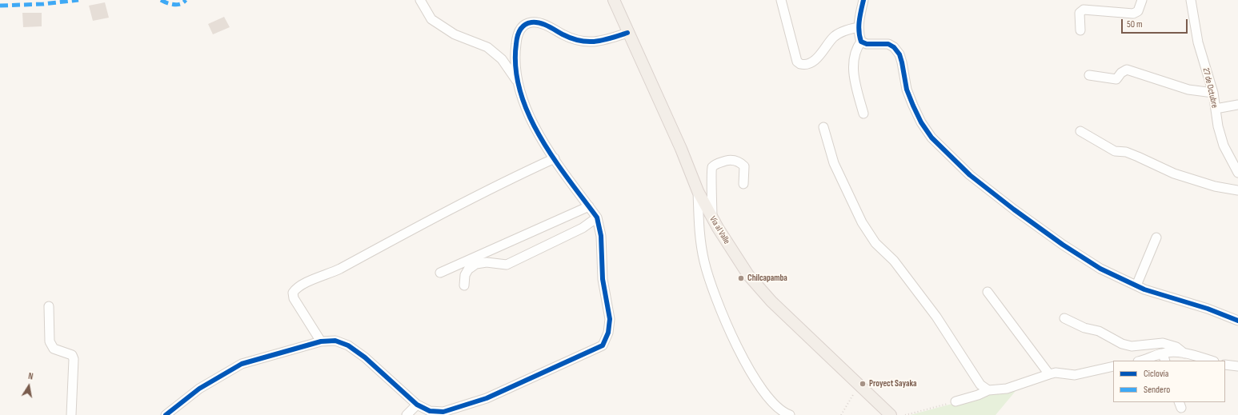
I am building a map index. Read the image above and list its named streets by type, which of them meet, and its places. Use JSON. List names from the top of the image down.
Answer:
{
  "streets": {
    "main road": ["Vía al Valle"],
    "street": ["27 de Octubre"]
  },
  "places": ["Chilcapamba", "Proyect Sayaka"],
  "legend": ["Ciclovía", "Sendero"],
  "scale_bar": "50 m",
  "north": "top"
}
